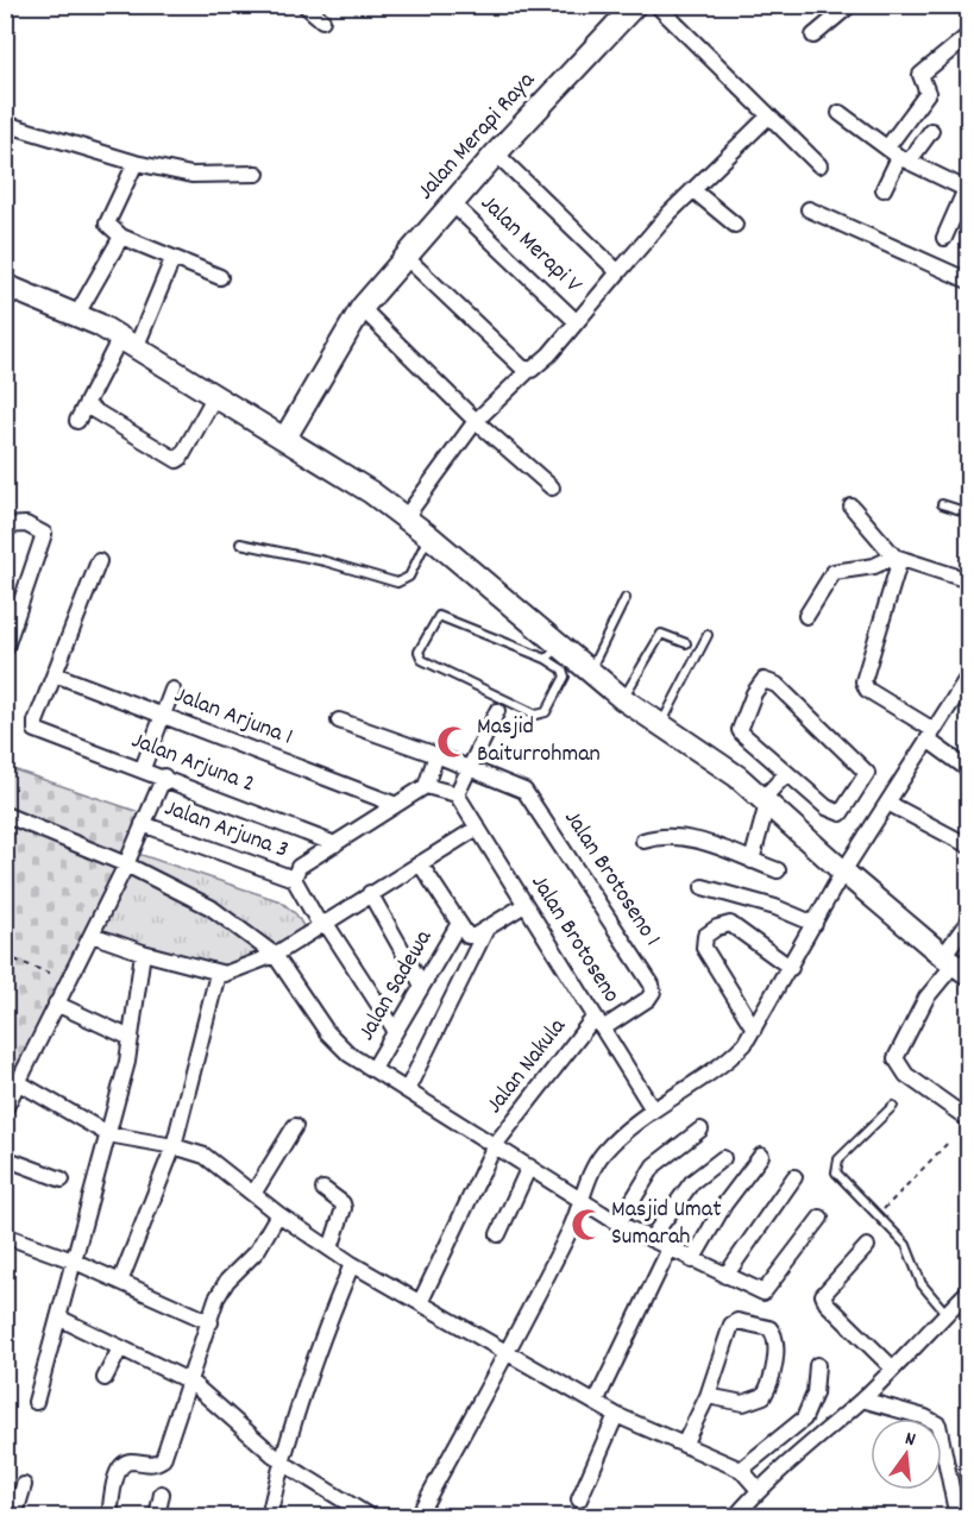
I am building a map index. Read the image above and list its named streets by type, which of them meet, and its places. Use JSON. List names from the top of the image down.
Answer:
{
  "streets": {
    "street": [
      "Jalan Merapi Raya",
      "Jalan Merapi V",
      "Jalan Arjuna 1",
      "Jalan Arjuna 2",
      "Jalan Arjuna 3",
      "Jalan Brotoseno 1",
      "Jalan Brotoseno",
      "Jalan Sadewa",
      "Jalan Nakula"
    ]
  },
  "crossings": [
    ["Jalan Merapi Raya", "Jalan Merapi V"],
    ["Jalan Arjuna 1", "Jalan Arjuna 2"],
    ["Jalan Brotoseno 1", "Jalan Brotoseno"],
    ["Jalan Brotoseno 1", "Jalan Nakula"],
    ["Jalan Brotoseno", "Jalan Nakula"]
  ],
  "places": {
    "mosque": ["Masjid Baiturrohman", "Masjid Umat Sumarah"]
  },
  "north": "top"
}
